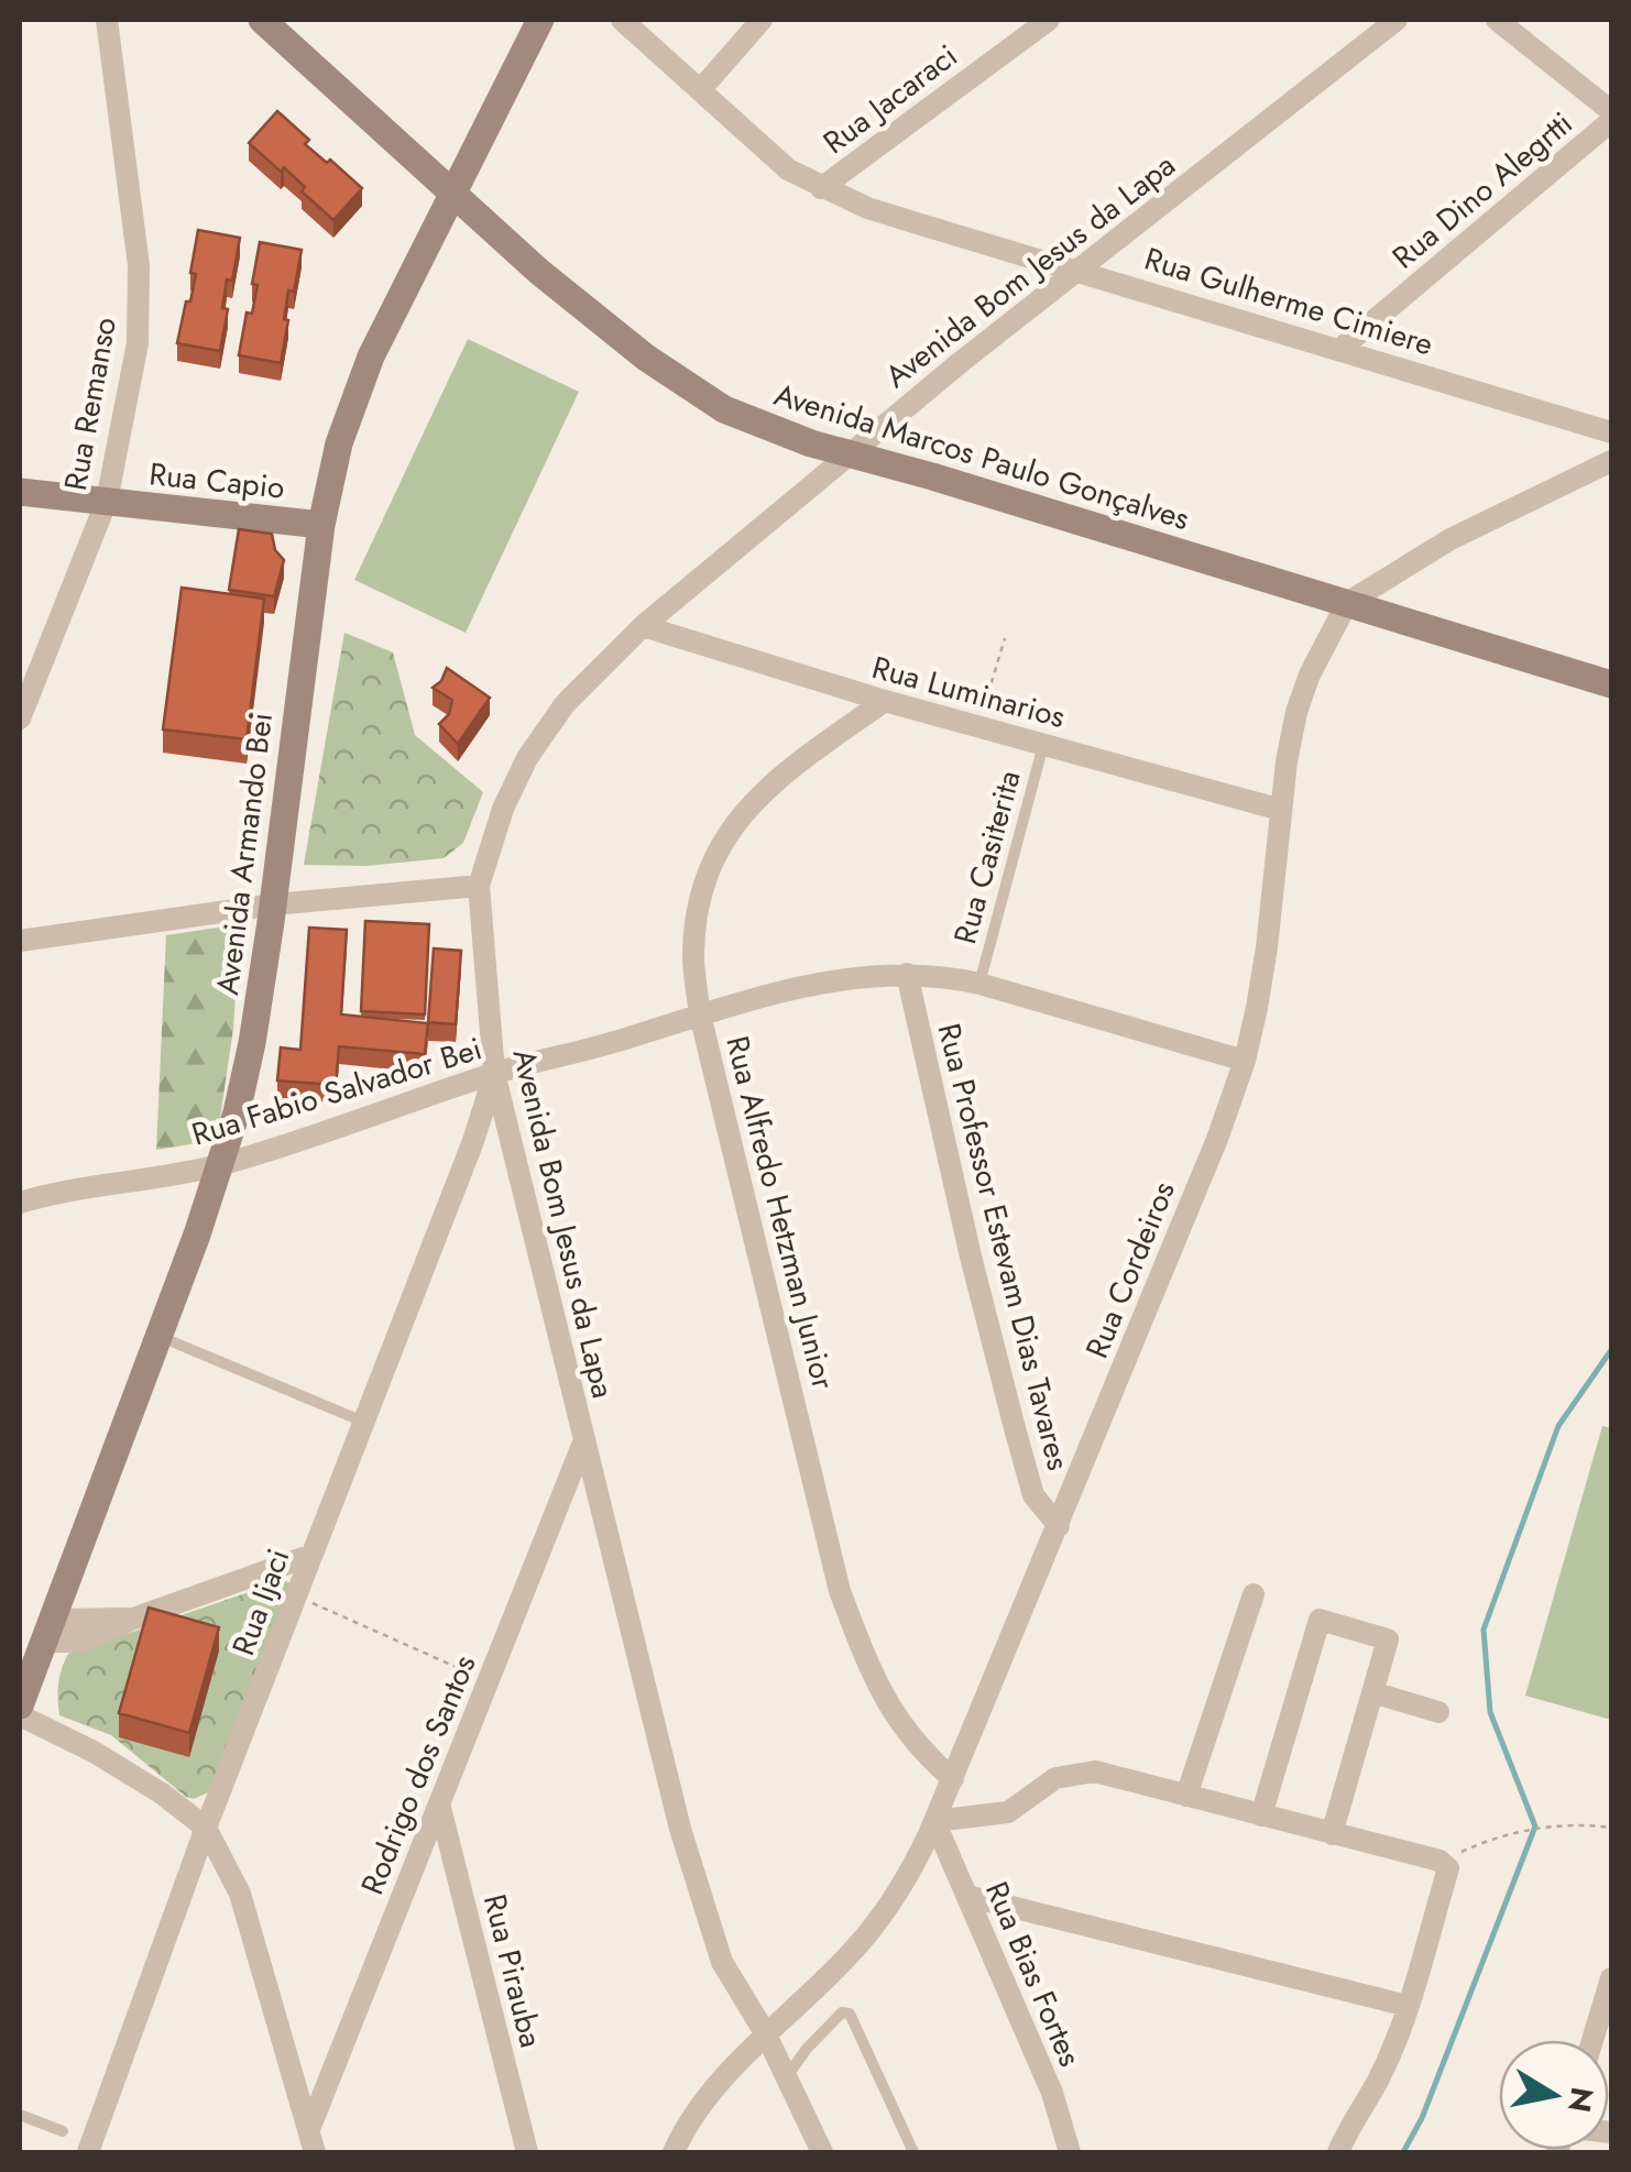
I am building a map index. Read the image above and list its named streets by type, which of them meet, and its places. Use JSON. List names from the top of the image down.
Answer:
{
  "streets": {
    "street": [
      "Rua Jacaraci",
      "Rua Dino Alegrtti",
      "Avenida Bom Jesus da Lapa",
      "Rua Gulherme Cimiere",
      "Rua Remanso",
      "Avenida Marcos Paulo Gonçalves",
      "Rua Capio",
      "Rua Luminarios",
      "Avenida Armando Bei",
      "Rua Fabio Salvador Bei",
      "Rua Alfredo Hetzman Junior",
      "Rua Professor Estevam Dias Tavares",
      "Rua Cordeiros",
      "Rua Ijaci",
      "Rodrigo dos Santos",
      "Rua Pirauba",
      "Rua Bias Fortes"
    ],
    "lane": ["Rua Casiterita"]
  },
  "crossings": [
    ["Rua Jacaraci", "Rua Gulherme Cimiere"],
    ["Rua Dino Alegrtti", "Rua Gulherme Cimiere"],
    ["Avenida Bom Jesus da Lapa", "Rua Gulherme Cimiere"],
    ["Avenida Bom Jesus da Lapa", "Avenida Marcos Paulo Gonçalves"],
    ["Avenida Bom Jesus da Lapa", "Rua Luminarios"],
    ["Avenida Bom Jesus da Lapa", "Rua Fabio Salvador Bei"],
    ["Avenida Bom Jesus da Lapa", "Rua Cordeiros"],
    ["Avenida Bom Jesus da Lapa", "Rua Ijaci"],
    ["Avenida Bom Jesus da Lapa", "Rodrigo dos Santos"],
    ["Rua Remanso", "Rua Capio"],
    ["Avenida Marcos Paulo Gonçalves", "Avenida Armando Bei"],
    ["Avenida Marcos Paulo Gonçalves", "Rua Cordeiros"],
    ["Rua Capio", "Avenida Armando Bei"],
    ["Rua Luminarios", "Rua Casiterita"],
    ["Rua Luminarios", "Rua Alfredo Hetzman Junior"],
    ["Rua Luminarios", "Rua Cordeiros"],
    ["Avenida Armando Bei", "Rua Fabio Salvador Bei"],
    ["Rua Casiterita", "Rua Fabio Salvador Bei"],
    ["Rua Fabio Salvador Bei", "Rua Alfredo Hetzman Junior"],
    ["Rua Fabio Salvador Bei", "Rua Professor Estevam Dias Tavares"],
    ["Rua Fabio Salvador Bei", "Rua Cordeiros"],
    ["Rua Fabio Salvador Bei", "Rua Ijaci"],
    ["Rua Alfredo Hetzman Junior", "Rua Cordeiros"],
    ["Rua Professor Estevam Dias Tavares", "Rua Cordeiros"],
    ["Rua Cordeiros", "Rua Bias Fortes"],
    ["Rodrigo dos Santos", "Rua Pirauba"]
  ],
  "north": "right"
}
